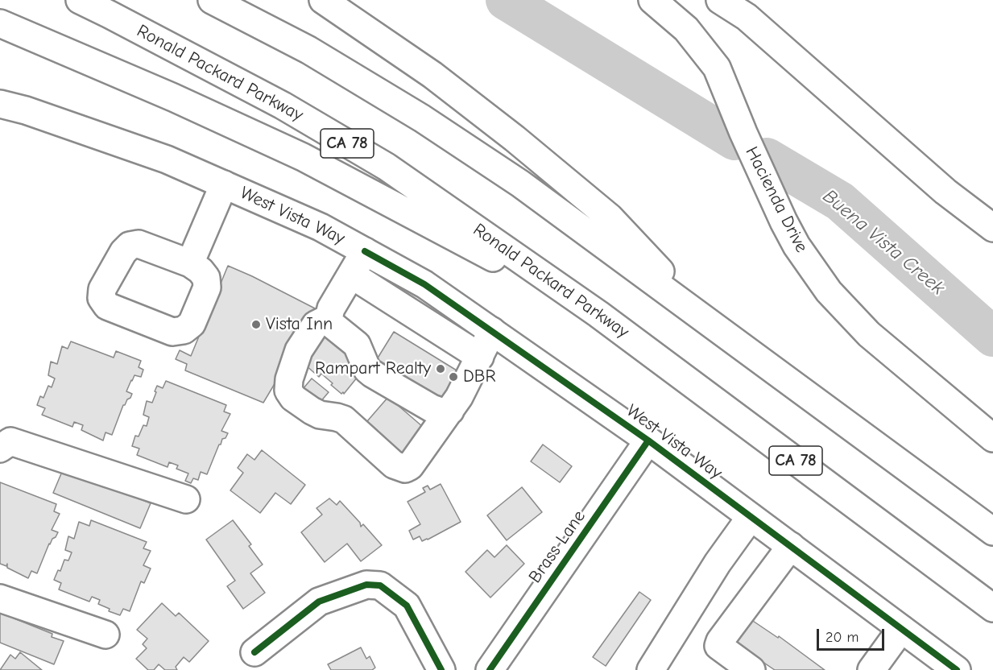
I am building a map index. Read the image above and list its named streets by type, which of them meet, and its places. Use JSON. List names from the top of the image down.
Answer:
{
  "streets": {
    "main road": [
      "Ronald Packard Parkway",
      "CA 78",
      "Hacienda Drive",
      "West Vista Way",
      "Brass Lane"
    ]
  },
  "crossings": [
    ["West Vista Way", "Brass Lane"]
  ],
  "water": ["Buena Vista Creek"],
  "places": ["Vista Inn", "Rampart Realty", "DBR"],
  "scale_bar": "20 m"
}
